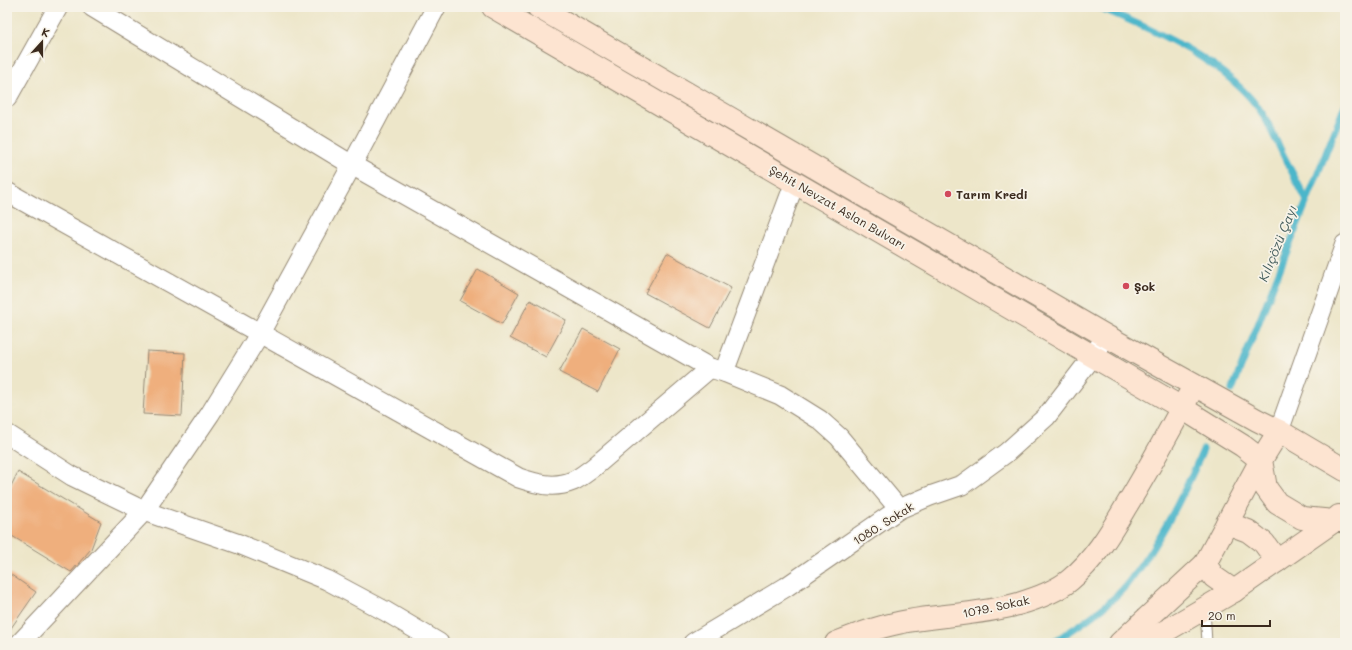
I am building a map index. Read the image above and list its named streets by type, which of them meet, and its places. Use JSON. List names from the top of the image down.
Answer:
{
  "streets": {
    "main road": ["Şehit Nevzat Aslan Bulvarı", "1079. Sokak"],
    "street": ["1080. Sokak"]
  },
  "crossings": [
    ["Şehit Nevzat Aslan Bulvarı", "1080. Sokak"],
    ["Şehit Nevzat Aslan Bulvarı", "1079. Sokak"]
  ],
  "water": ["Kılıçözü Çayı"],
  "places": ["Tarım Kredi", "Şok"],
  "scale_bar": "20 m",
  "north": "top"
}
